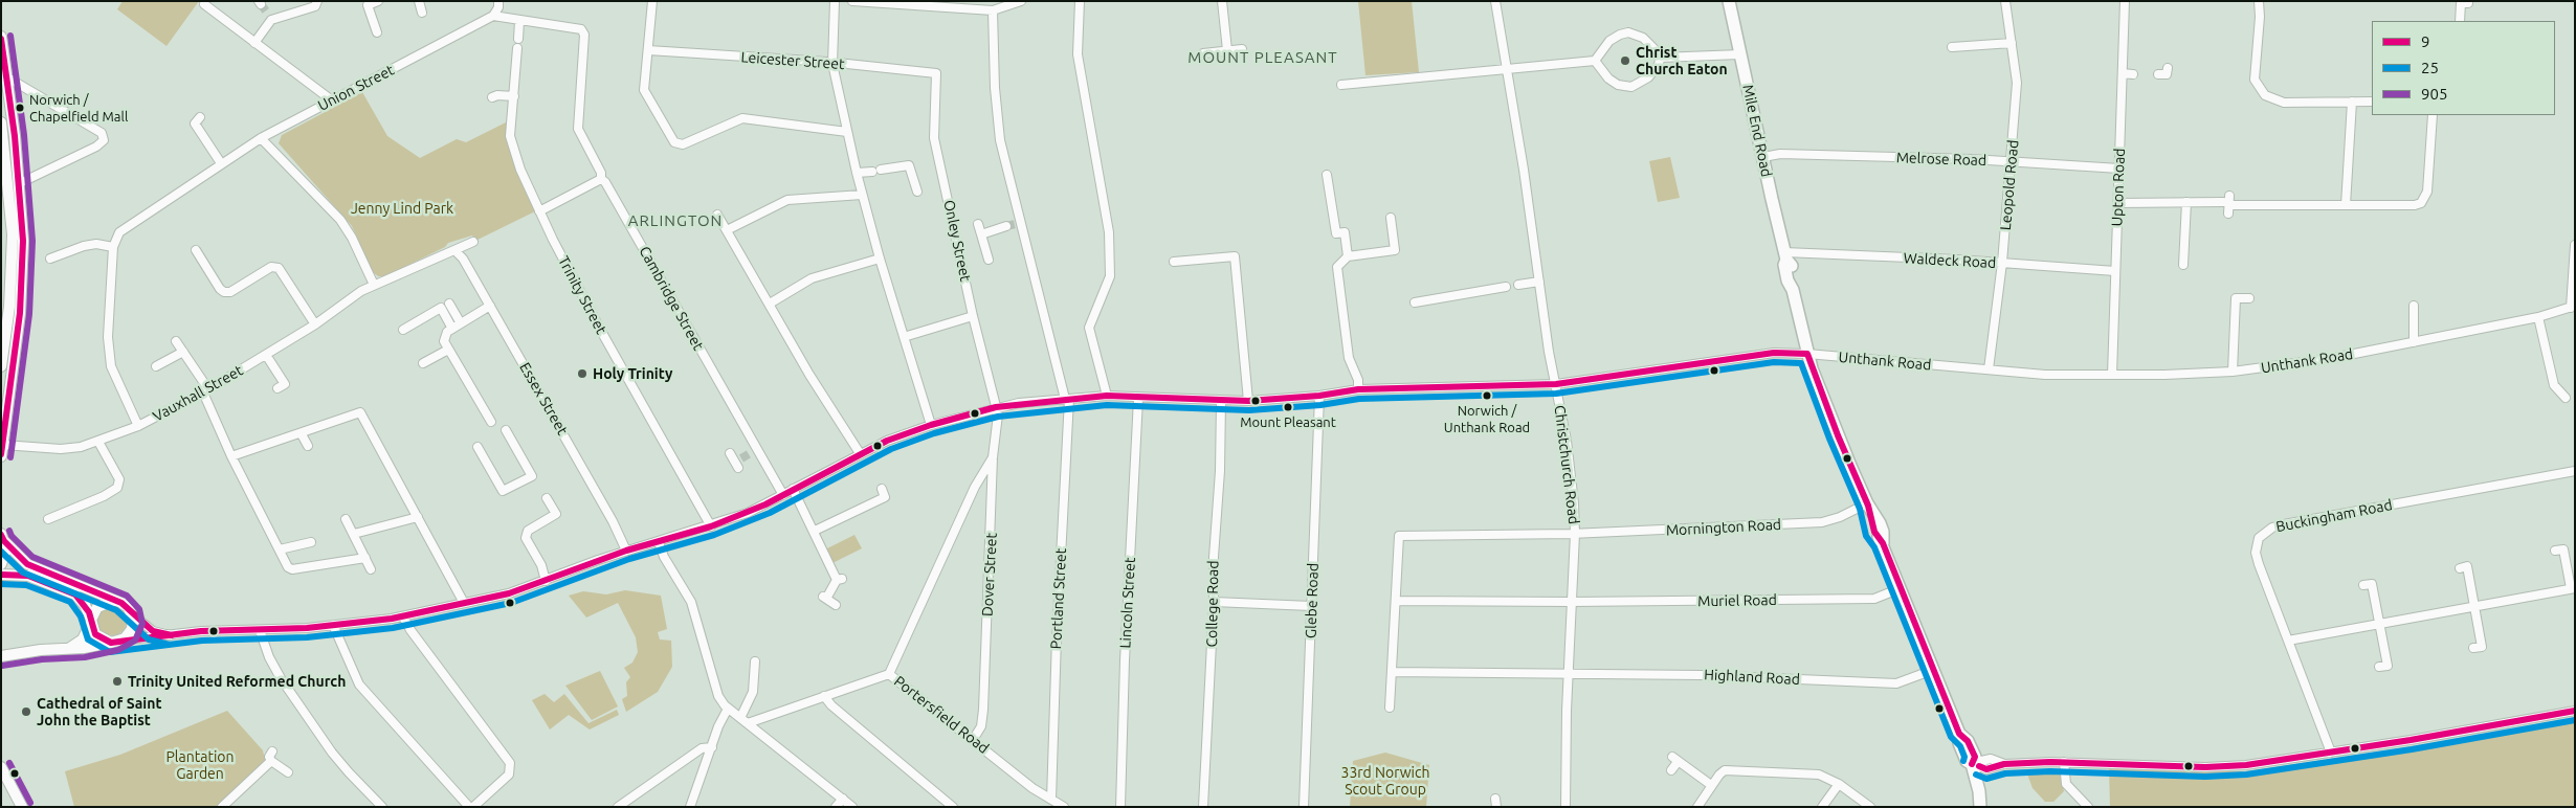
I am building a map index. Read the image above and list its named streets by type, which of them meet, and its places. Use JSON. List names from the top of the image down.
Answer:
{
  "streets": {
    "highway": ["Mile End Road"],
    "main road": ["Unthank Road"],
    "street": [
      "Leicester Street",
      "Union Street",
      "Melrose Road",
      "Leopold Road",
      "Upton Road",
      "Onley Street",
      "Waldeck Road",
      "Trinity Street",
      "Cambridge Street",
      "Vauxhall Street",
      "Essex Street",
      "Christchurch Road",
      "Buckingham Road",
      "Mornington Road",
      "Dover Street",
      "Portland Street",
      "Glebe Road",
      "Muriel Road",
      "Lincoln Street",
      "College Road",
      "Highland Road",
      "Portersfield Road"
    ]
  },
  "crossings": [
    ["Leicester Street", "Onley Street"],
    ["Union Street", "Cambridge Street"],
    ["Mile End Road", "Melrose Road"],
    ["Mile End Road", "Waldeck Road"],
    ["Mile End Road", "Unthank Road"],
    ["Mile End Road", "Mornington Road"],
    ["Mile End Road", "Muriel Road"],
    ["Mile End Road", "Highland Road"],
    ["Melrose Road", "Leopold Road"],
    ["Melrose Road", "Upton Road"],
    ["Leopold Road", "Waldeck Road"],
    ["Leopold Road", "Unthank Road"],
    ["Upton Road", "Waldeck Road"],
    ["Upton Road", "Unthank Road"],
    ["Onley Street", "Unthank Road"],
    ["Onley Street", "Dover Street"],
    ["Trinity Street", "Cambridge Street"],
    ["Trinity Street", "Unthank Road"],
    ["Cambridge Street", "Unthank Road"],
    ["Unthank Road", "Essex Street"],
    ["Unthank Road", "Christchurch Road"],
    ["Unthank Road", "Dover Street"],
    ["Unthank Road", "Portland Street"],
    ["Unthank Road", "Glebe Road"],
    ["Unthank Road", "Lincoln Street"],
    ["Unthank Road", "College Road"],
    ["Vauxhall Street", "Essex Street"],
    ["Christchurch Road", "Mornington Road"],
    ["Christchurch Road", "Muriel Road"],
    ["Christchurch Road", "Highland Road"],
    ["Mornington Road", "Muriel Road"],
    ["Dover Street", "Portersfield Road"],
    ["Portland Street", "Portersfield Road"]
  ],
  "districts": ["MOUNT PLEASANT", "ARLINGTON"],
  "parks": ["Jenny Lind Park", "Plantation Garden", "33rd Norwich Scout Group"],
  "places": [
    "Christ Church Eaton",
    "Norwich / Chapelfield Mall",
    "Holy Trinity",
    "Norwich / Unthank Road",
    "Mount Pleasant",
    "Trinity United Reformed Church",
    "Cathedral of Saint John the Baptist"
  ],
  "lines": ["transit line 905", "transit line 9", "transit line 25"],
  "legend": ["9", "25", "905"]
}
